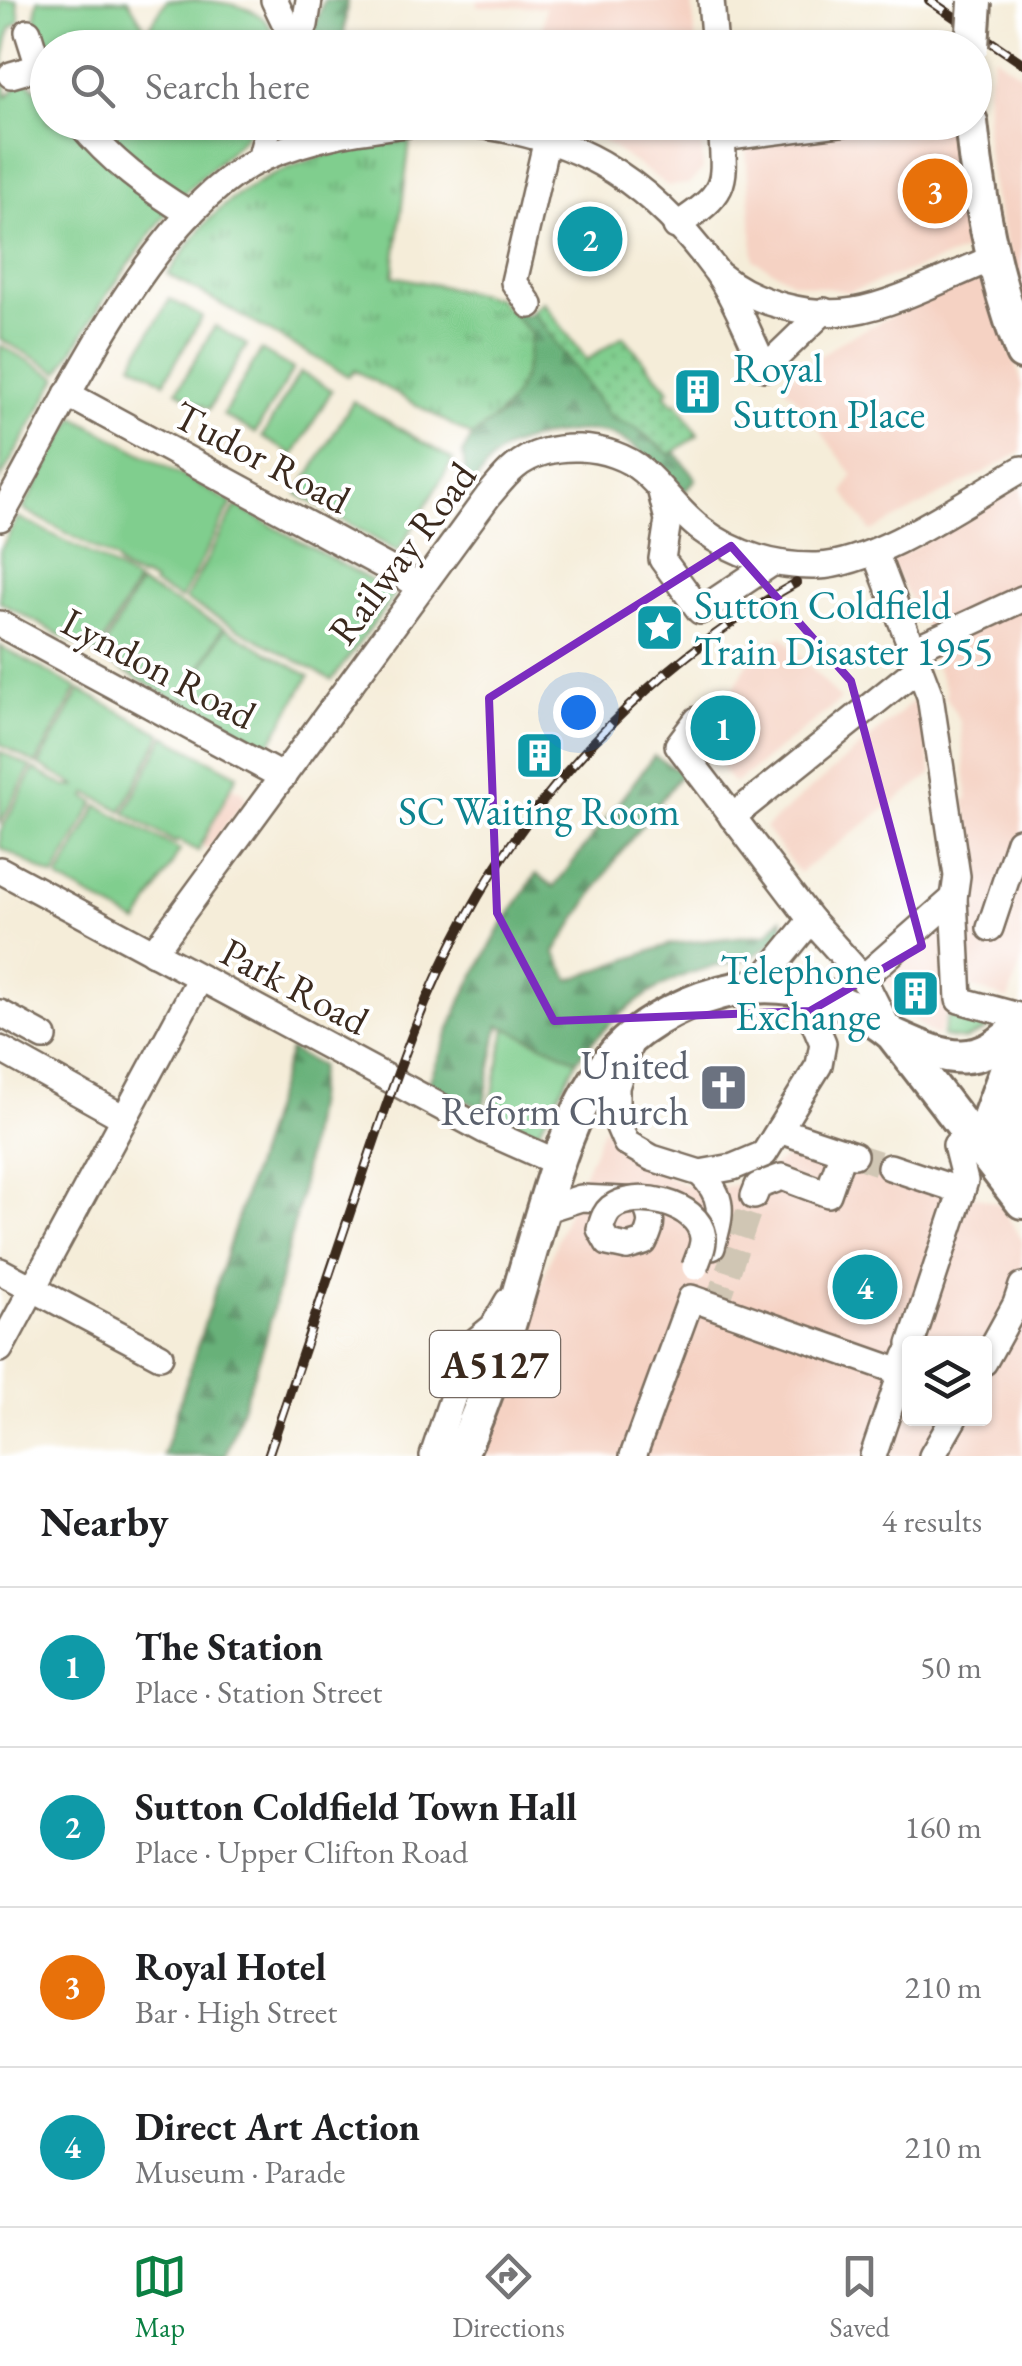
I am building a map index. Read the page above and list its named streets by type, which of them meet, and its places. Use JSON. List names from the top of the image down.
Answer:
{
  "streets": {
    "main road": ["A5127"],
    "street": [
      "Tudor Road",
      "Railway Road",
      "Lyndon Road",
      "Park Road"
    ]
  },
  "crossings": [
    ["Tudor Road", "Railway Road"],
    ["Railway Road", "Lyndon Road"],
    ["Railway Road", "Park Road"],
    ["Park Road", "A5127"]
  ],
  "places": {
    "building": ["Royal Sutton Place", "SC Waiting Room", "Telephone Exchange"],
    "place": ["Sutton Coldfield Train Disaster 1955"],
    "church": ["United Reform Church"]
  },
  "page": {
    "search": "Search here",
    "pins": [
      "3",
      "2",
      "1",
      "4"
    ],
    "heading": ["Nearby", "4 results"],
    "list": [
      {
        "mark": "1",
        "name": "The Station",
        "note": "Place · Station Street",
        "value": "50 m"
      },
      {
        "mark": "2",
        "name": "Sutton Coldfield Town Hall",
        "note": "Place · Upper Clifton Road",
        "value": "160 m"
      },
      {
        "mark": "3",
        "name": "Royal Hotel",
        "note": "Bar · High Street",
        "value": "210 m"
      },
      {
        "mark": "4",
        "name": "Direct Art Action",
        "note": "Museum · Parade",
        "value": "210 m"
      }
    ],
    "nav": ["Map", "Directions", "Saved"]
  }
}
